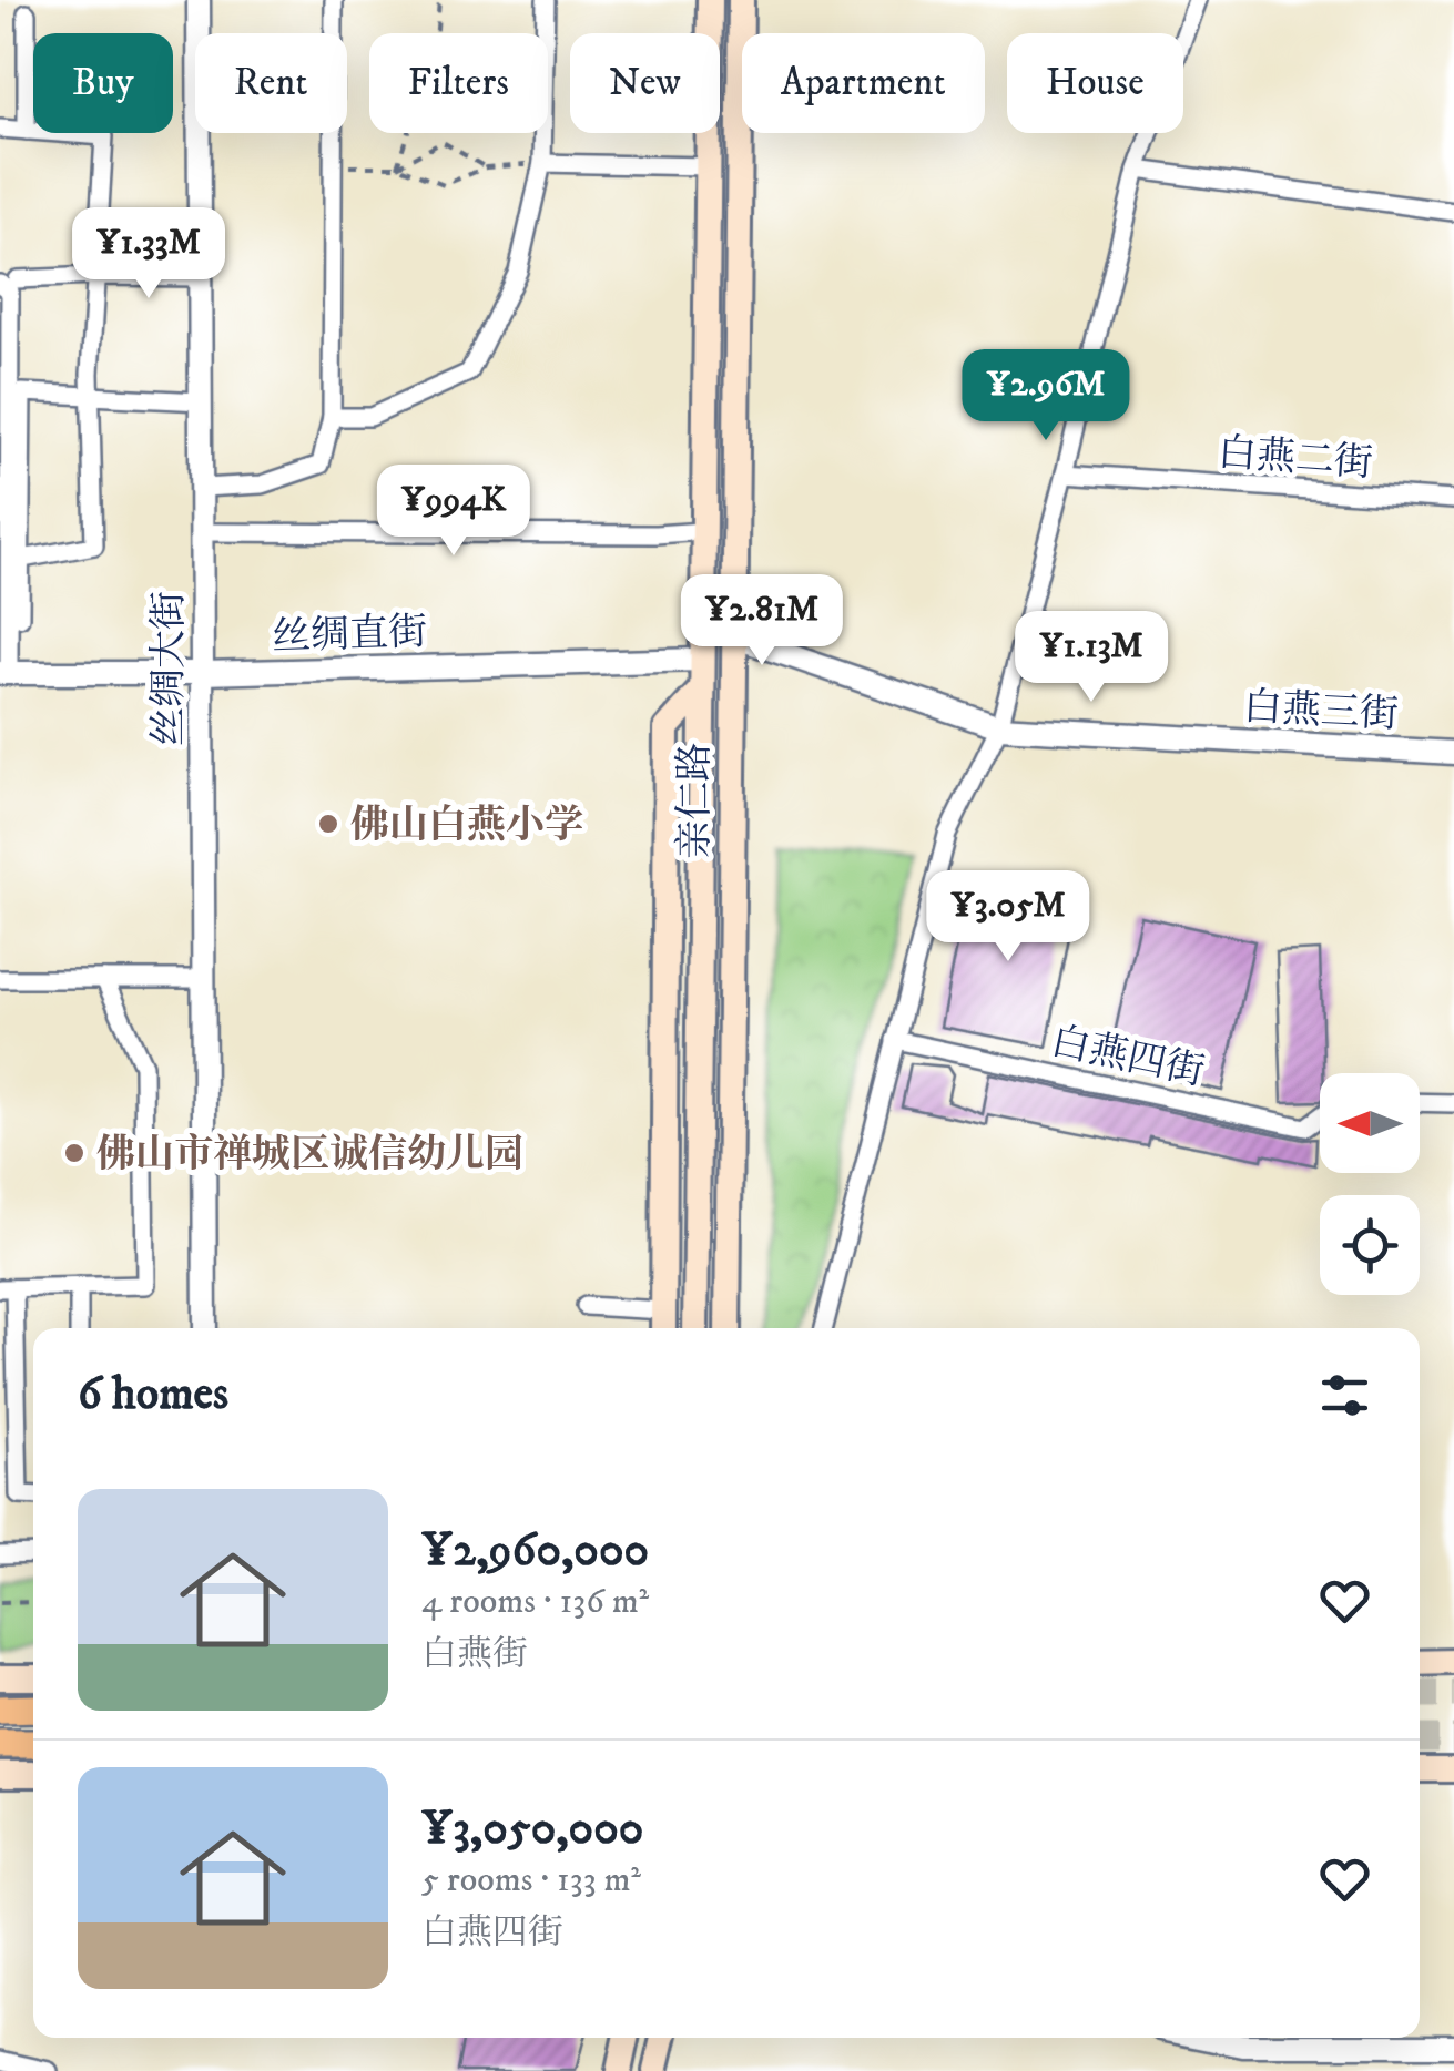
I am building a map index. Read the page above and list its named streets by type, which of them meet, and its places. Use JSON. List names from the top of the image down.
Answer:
{
  "streets": {
    "main road": ["亲仁路"],
    "street": [
      "白燕二街",
      "丝绸直街",
      "丝绸大街",
      "白燕三街",
      "白燕四街"
    ]
  },
  "crossings": [
    ["丝绸直街", "丝绸大街"],
    ["丝绸直街", "亲仁路"],
    ["白燕三街", "亲仁路"]
  ],
  "places": ["佛山白燕小学", "佛山市禅城区诚信幼儿园"],
  "north": "left",
  "page": {
    "chip": [
      "Buy",
      "Rent",
      "Filters",
      "New",
      "Apartment",
      "House"
    ],
    "price": [
      "¥1.33M",
      "¥2.96M",
      "¥994K",
      "¥2.81M",
      "¥1.13M",
      "¥3.05M"
    ],
    "heading": "6 homes",
    "list": [
      {
        "name": "¥2,960,000",
        "note": "4 rooms · 136 m² · 白燕街"
      },
      {
        "name": "¥3,050,000",
        "note": "5 rooms · 133 m² · 白燕四街"
      }
    ]
  }
}
